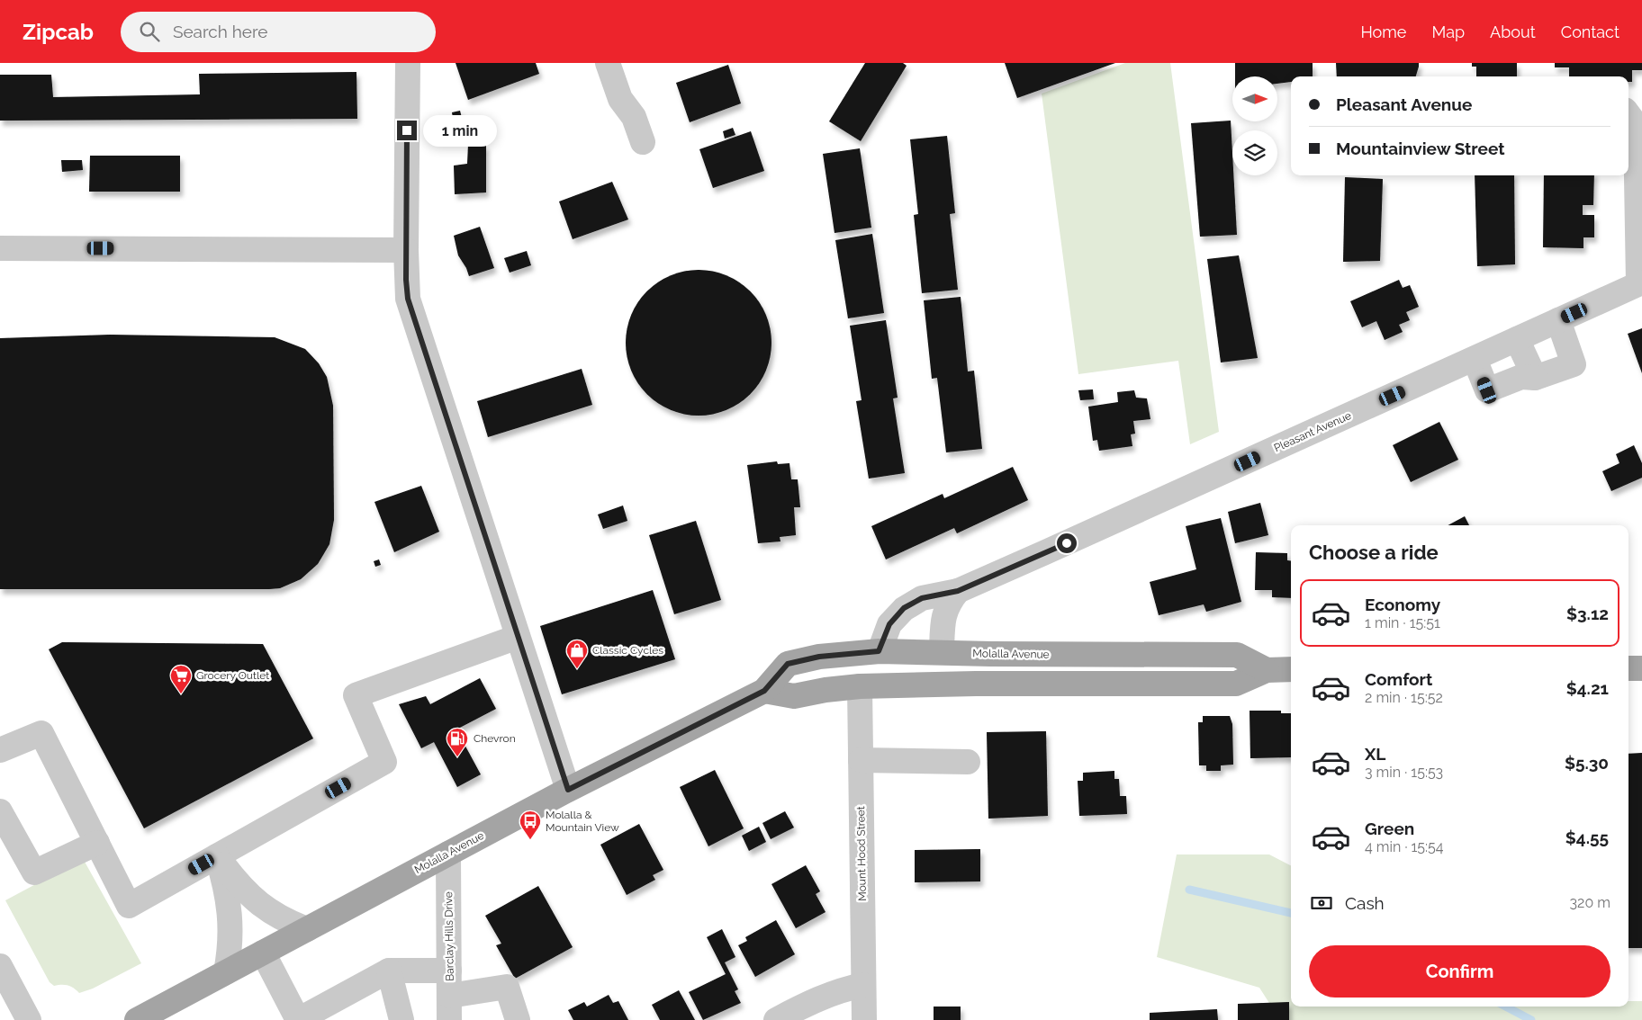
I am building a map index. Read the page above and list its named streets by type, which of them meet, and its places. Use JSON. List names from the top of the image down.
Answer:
{
  "streets": {
    "main road": ["Molalla Avenue"],
    "street": ["Pleasant Avenue", "Mount Hood Street", "Barclay Hills Drive"]
  },
  "crossings": [
    ["Pleasant Avenue", "Molalla Avenue"],
    ["Molalla Avenue", "Mount Hood Street"],
    ["Molalla Avenue", "Barclay Hills Drive"]
  ],
  "places": {
    "shop": ["Classic Cycles"],
    "supermarket": ["Grocery Outlet"],
    "fuel station": ["Chevron"],
    "bus stop": ["Molalla & Mountain View"]
  },
  "north": "right",
  "page": {
    "header": "Zipcab",
    "search": "Search here",
    "nav": [
      "Home",
      "Map",
      "About",
      "Contact"
    ],
    "banner": ["Pleasant Avenue", "Mountainview Street"],
    "bubble": "1 min",
    "heading": "Choose a ride",
    "list": [
      {
        "name": "Economy",
        "note": "1 min · 15:51",
        "value": "$3.12"
      },
      {
        "name": "Comfort",
        "note": "2 min · 15:52",
        "value": "$4.21"
      },
      {
        "name": "XL",
        "note": "3 min · 15:53",
        "value": "$5.30"
      },
      {
        "name": "Green",
        "note": "4 min · 15:54",
        "value": "$4.55"
      }
    ],
    "pay": ["Cash", "320 m"],
    "buttons": "Confirm"
  }
}
